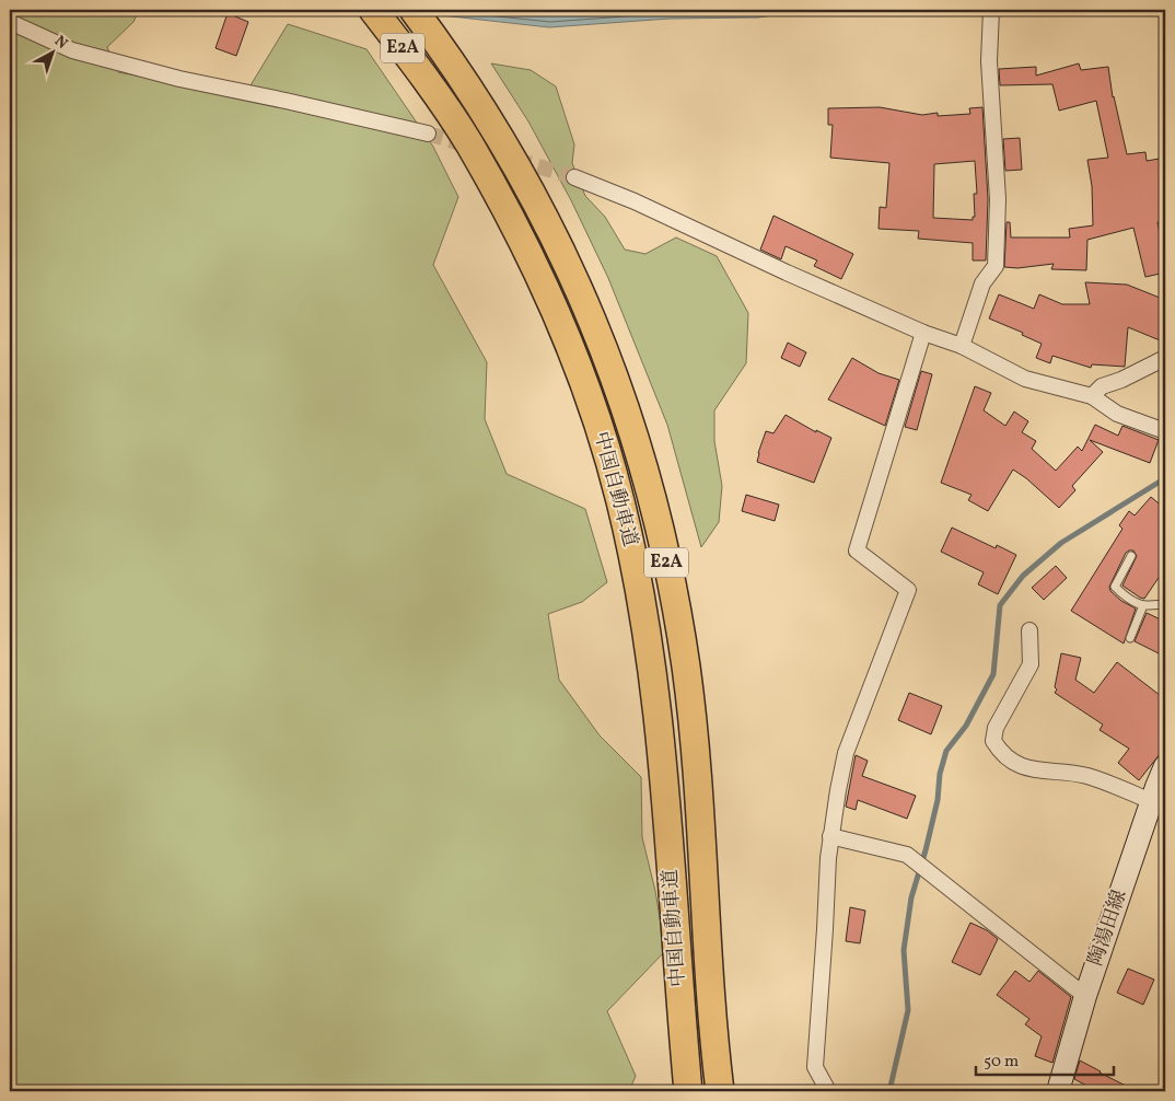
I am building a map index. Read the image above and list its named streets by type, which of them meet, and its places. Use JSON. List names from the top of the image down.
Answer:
{
  "streets": {
    "highway": ["E2A", "中国自動車道"],
    "main road": ["陶湯田線"]
  },
  "scale_bar": "50 m",
  "north": "top right"
}
